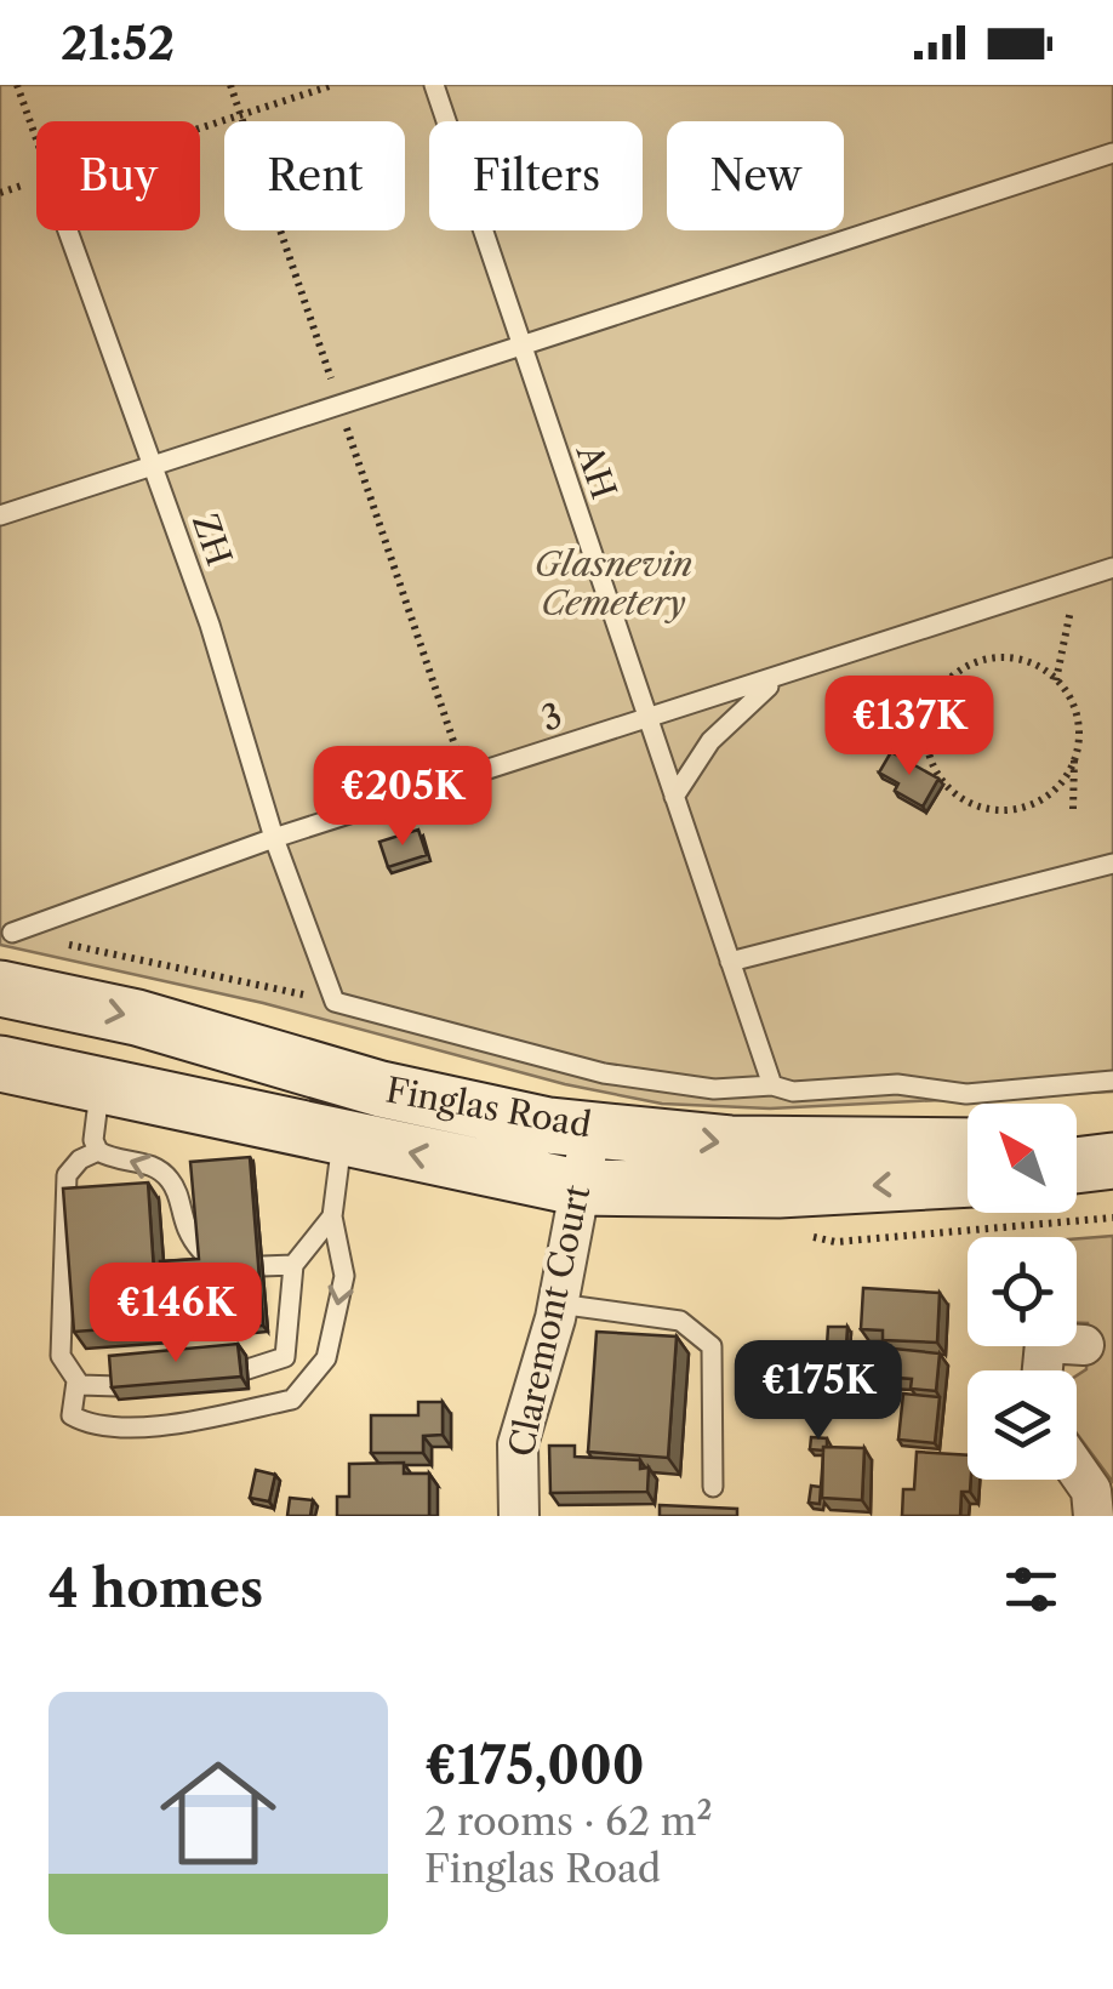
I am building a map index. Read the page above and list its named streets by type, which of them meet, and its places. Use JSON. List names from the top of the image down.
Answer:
{
  "streets": {
    "main road": ["Finglas Road"],
    "street": ["Claremont Court"],
    "lane": ["AH", "ZH", "3"]
  },
  "crossings": [
    ["AH", "3"],
    ["ZH", "3"],
    ["Finglas Road", "Claremont Court"]
  ],
  "parks": ["Glasnevin Cemetery"],
  "north": "top left",
  "page": {
    "status": "21:52",
    "chip": [
      "Buy",
      "Rent",
      "Filters",
      "New"
    ],
    "price": [
      "€137K",
      "€205K",
      "€146K",
      "€175K"
    ],
    "heading": "4 homes",
    "list": [
      {
        "name": "€175,000",
        "note": "2 rooms · 62 m² · Finglas Road"
      }
    ]
  }
}
